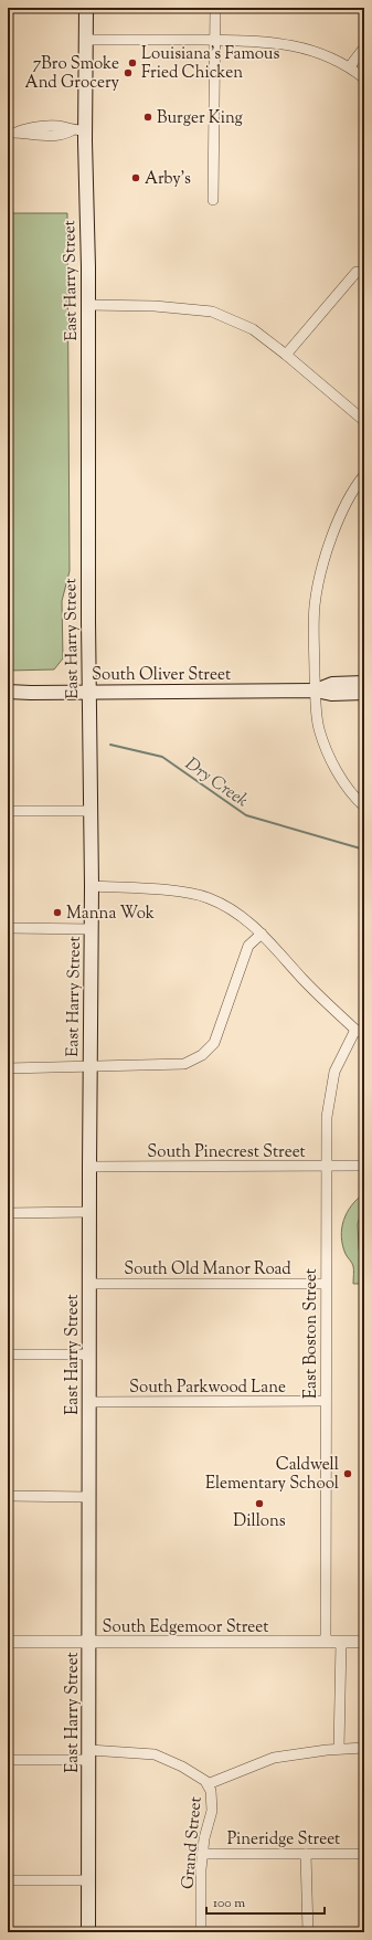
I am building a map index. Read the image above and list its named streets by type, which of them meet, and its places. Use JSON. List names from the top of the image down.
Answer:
{
  "streets": {
    "main road": ["East Harry Street", "South Oliver Street"],
    "street": [
      "South Pinecrest Street",
      "South Old Manor Road",
      "East Boston Street",
      "South Parkwood Lane",
      "South Edgemoor Street",
      "Pineridge Street",
      "Grand Street"
    ]
  },
  "crossings": [
    ["East Harry Street", "South Oliver Street"],
    ["East Harry Street", "South Pinecrest Street"],
    ["East Harry Street", "South Old Manor Road"],
    ["East Harry Street", "South Parkwood Lane"],
    ["East Harry Street", "South Edgemoor Street"],
    ["South Pinecrest Street", "East Boston Street"],
    ["South Old Manor Road", "East Boston Street"],
    ["East Boston Street", "South Parkwood Lane"],
    ["East Boston Street", "South Edgemoor Street"],
    ["Pineridge Street", "Grand Street"]
  ],
  "water": ["Dry Creek"],
  "places": [
    "Louisiana's Famous Fried Chicken",
    "7Bro Smoke And Grocery",
    "Burger King",
    "Arby's",
    "Manna Wok",
    "Caldwell Elementary School",
    "Dillons"
  ],
  "scale_bar": "100 m"
}
